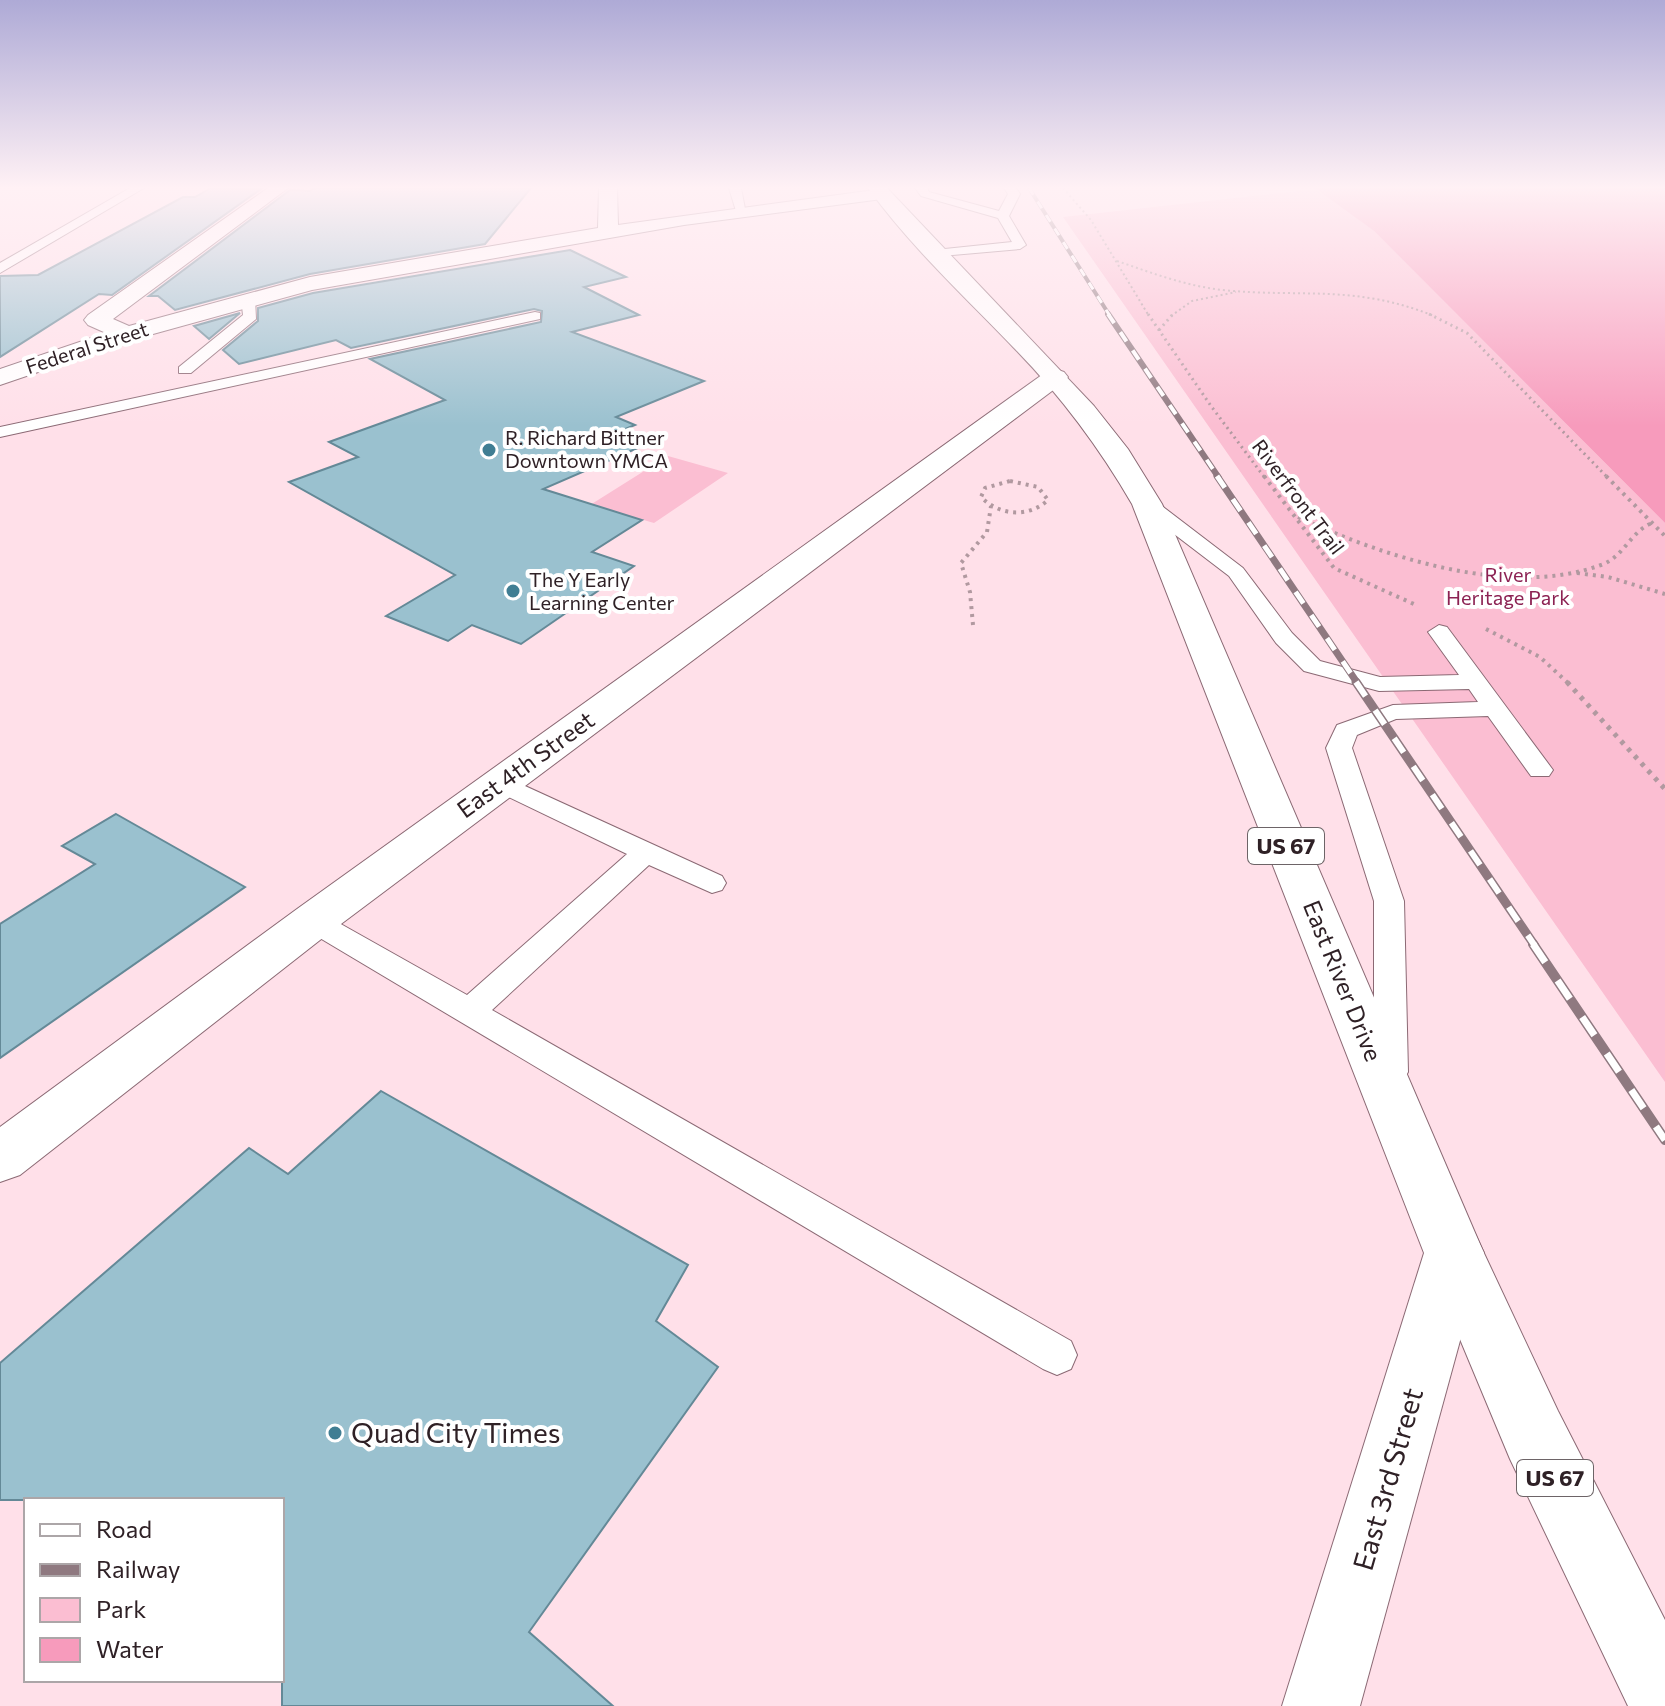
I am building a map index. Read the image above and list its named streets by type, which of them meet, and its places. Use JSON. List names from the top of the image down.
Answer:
{
  "streets": {
    "main road": [
      "Federal Street",
      "East 4th Street",
      "US 67",
      "East River Drive",
      "East 3rd Street"
    ],
    "path": ["Riverfront Trail"]
  },
  "crossings": [
    ["East 4th Street", "East River Drive"],
    ["East River Drive", "East 3rd Street"]
  ],
  "parks": ["River Heritage Park"],
  "places": ["R. Richard Bittner Downtown YMCA", "The Y Early Learning Center", "Quad City Times"],
  "legend": [
    "Road",
    "Railway",
    "Park",
    "Water"
  ]
}
